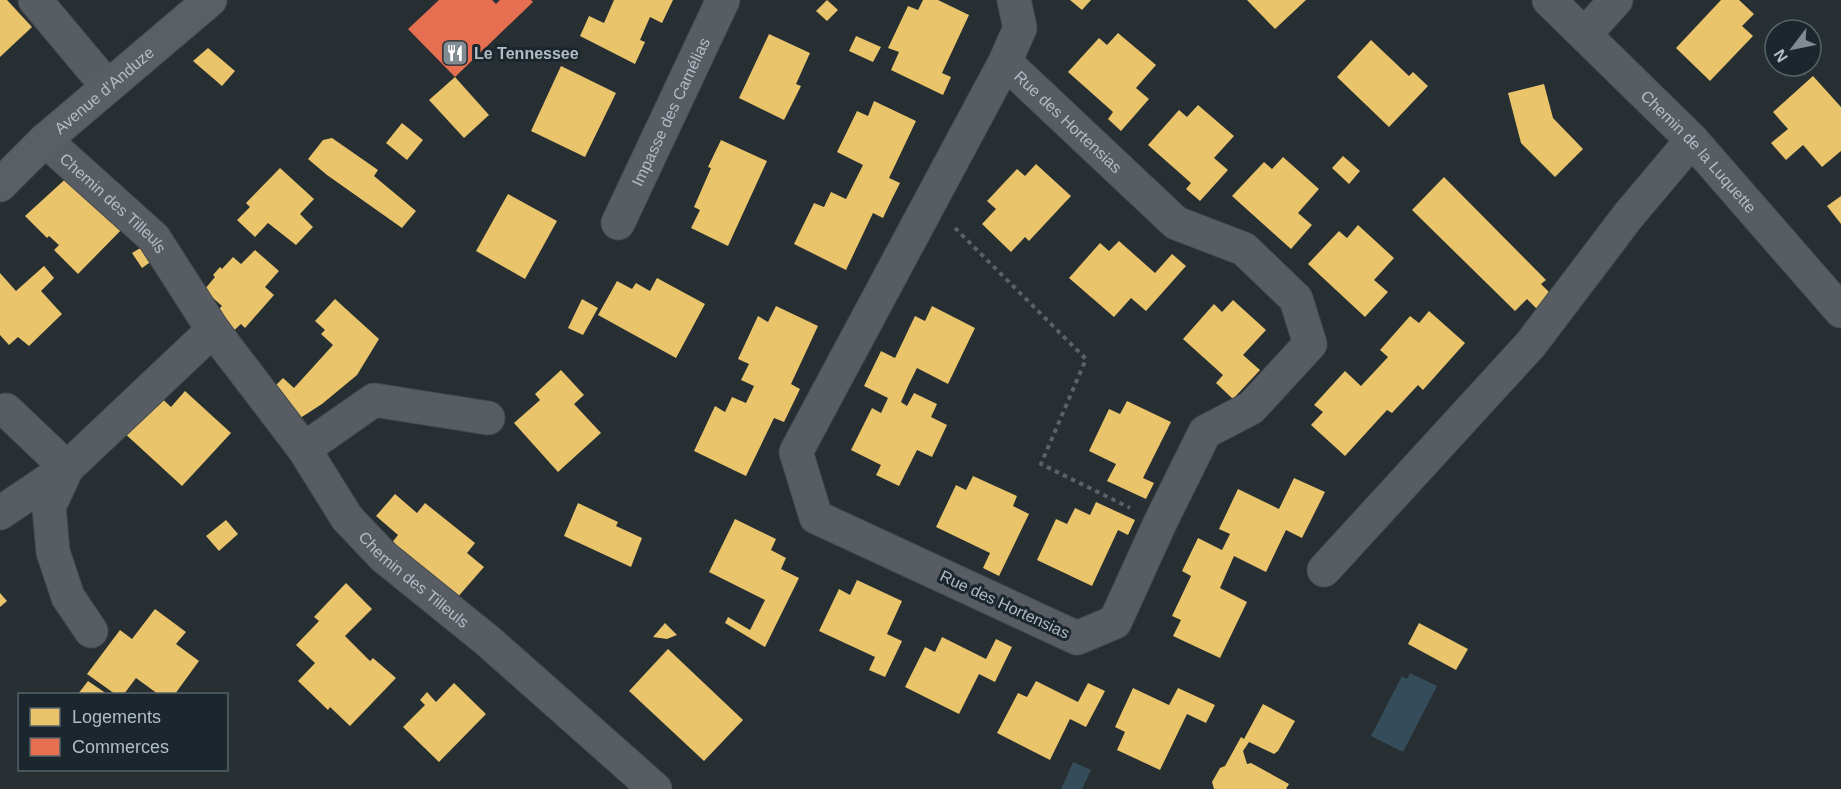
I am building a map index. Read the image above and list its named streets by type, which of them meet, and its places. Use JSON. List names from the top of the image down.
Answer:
{
  "streets": {
    "main road": ["Avenue d'Anduze"],
    "street": [
      "Impasse des Camélias",
      "Rue des Hortensias",
      "Chemin de la Luquette",
      "Chemin des Tilleuls"
    ]
  },
  "crossings": [
    ["Avenue d'Anduze", "Chemin des Tilleuls"]
  ],
  "places": {
    "restaurant": ["Le Tennessee"]
  },
  "legend": ["Logements", "Commerces"],
  "north": "bottom left"
}
